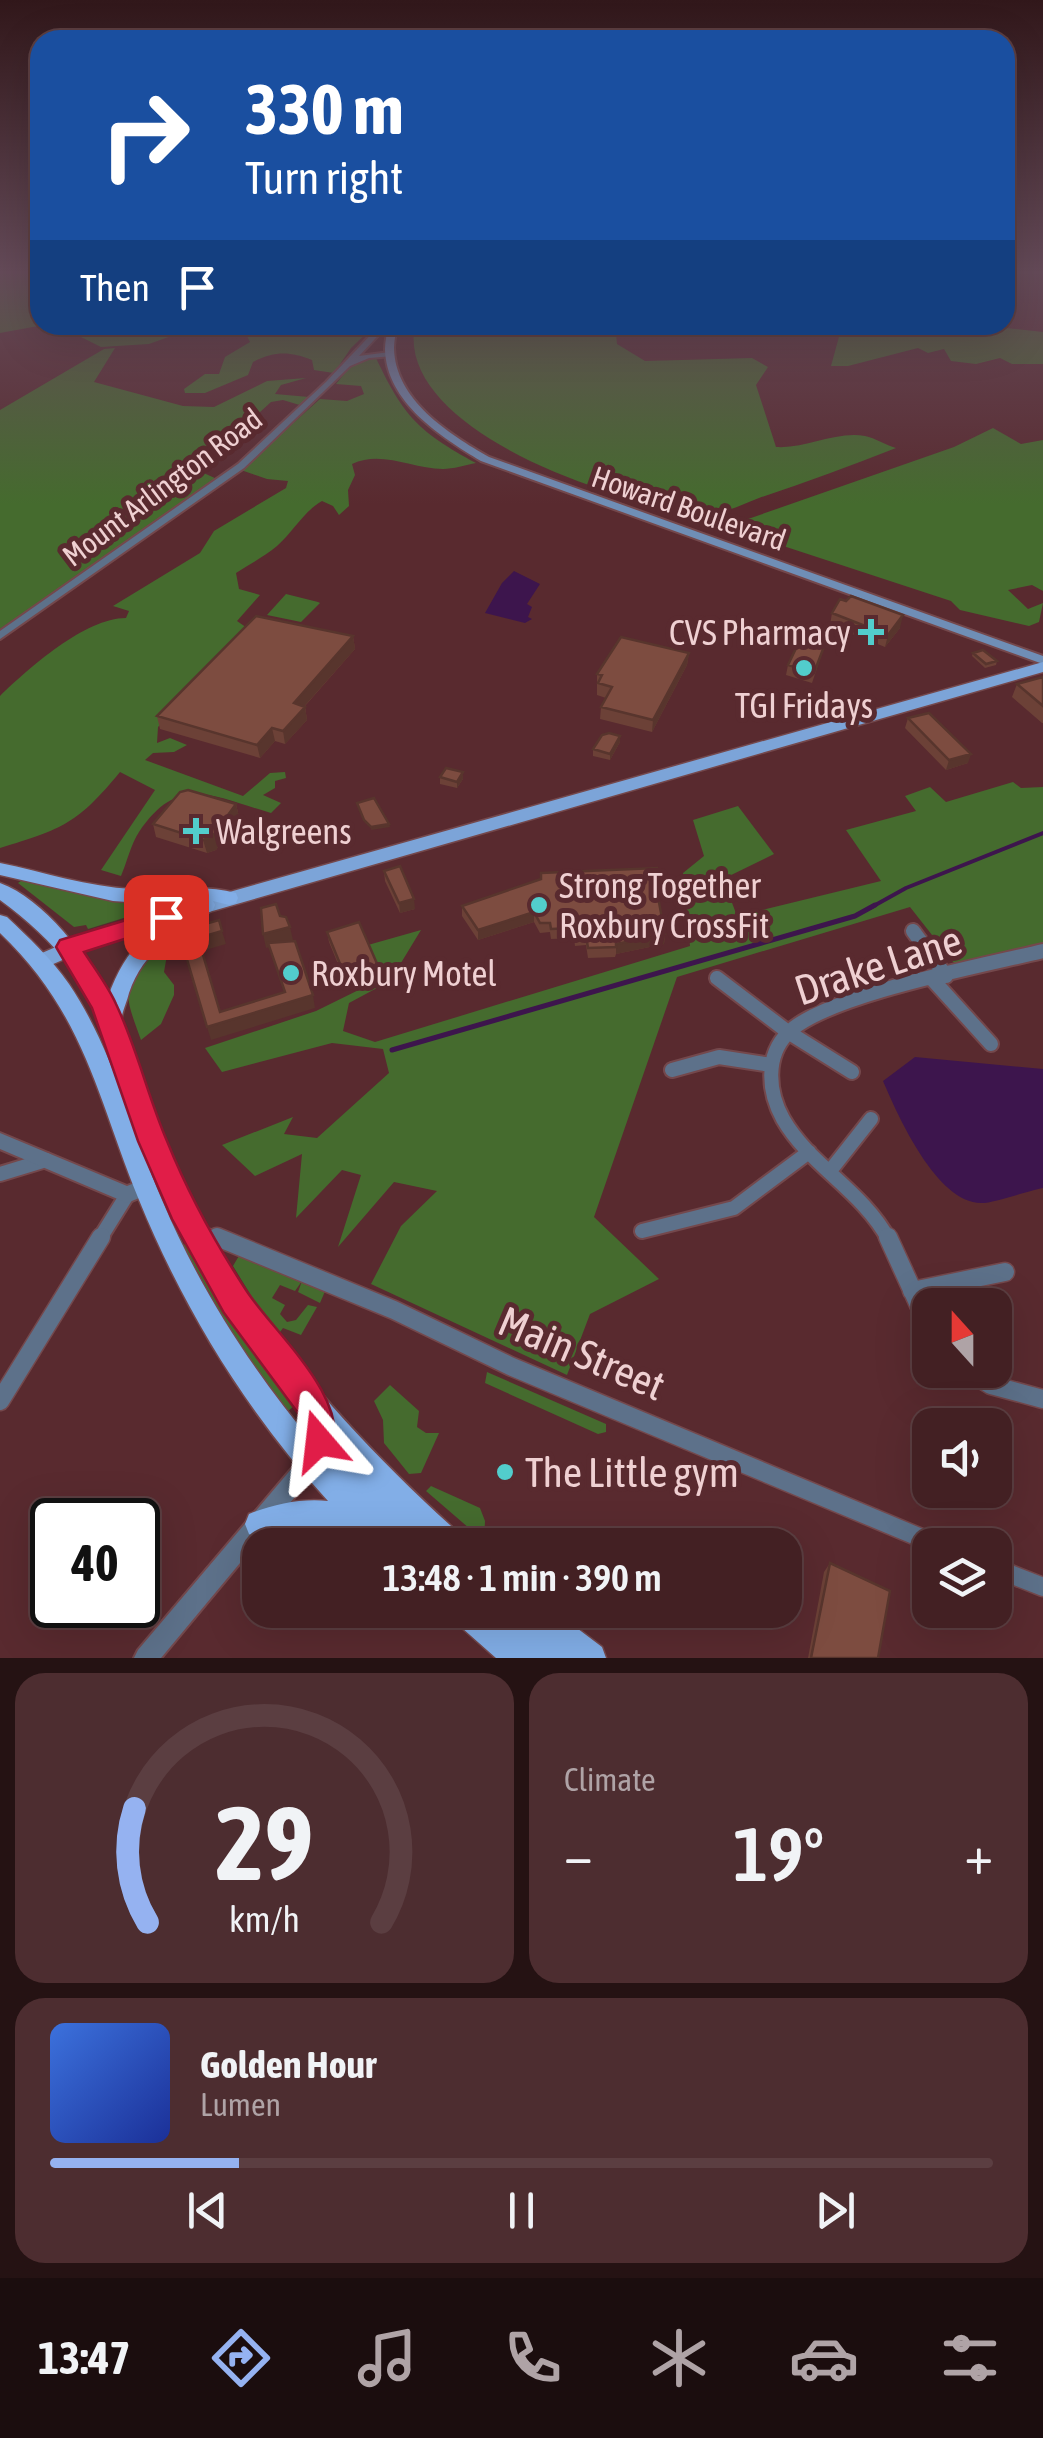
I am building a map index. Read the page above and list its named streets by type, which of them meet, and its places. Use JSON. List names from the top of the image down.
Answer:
{
  "streets": {
    "main road": ["Howard Boulevard"],
    "street": ["Mount Arlington Road", "Drake Lane", "Main Street"]
  },
  "crossings": [
    ["Mount Arlington Road", "Howard Boulevard"]
  ],
  "places": {
    "health": ["CVS Pharmacy", "Walgreens"],
    "other": [
      "TGI Fridays",
      "Strong Together Roxbury CrossFit",
      "Roxbury Motel",
      "The Little gym"
    ]
  },
  "north": "top",
  "page": {
    "turn": ["330 m", "Turn right"],
    "then": "Then",
    "limit": "40",
    "trip": "13:48 · 1 min · 390 m",
    "tile": "Climate",
    "heat": ["−", "19°", "+"],
    "song": ["Golden Hour", "Lumen"],
    "tabs": "13:47",
    "gauge": ["29", "km/h"]
  }
}
